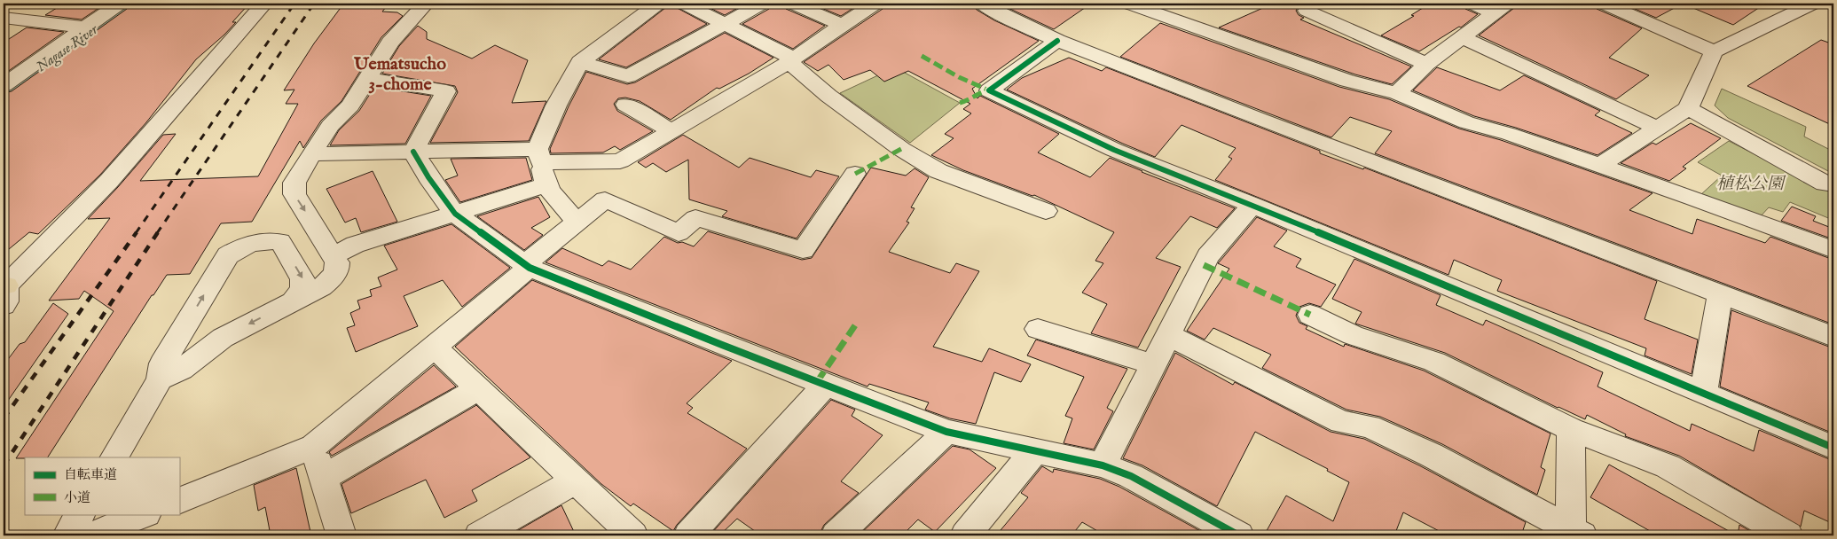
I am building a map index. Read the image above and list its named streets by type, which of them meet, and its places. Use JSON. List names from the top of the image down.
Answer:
{
  "districts": ["Uematsucho 3-chome"],
  "water": ["Nagase River"],
  "parks": ["植松公園"],
  "legend": ["自転車道", "小道"]
}
